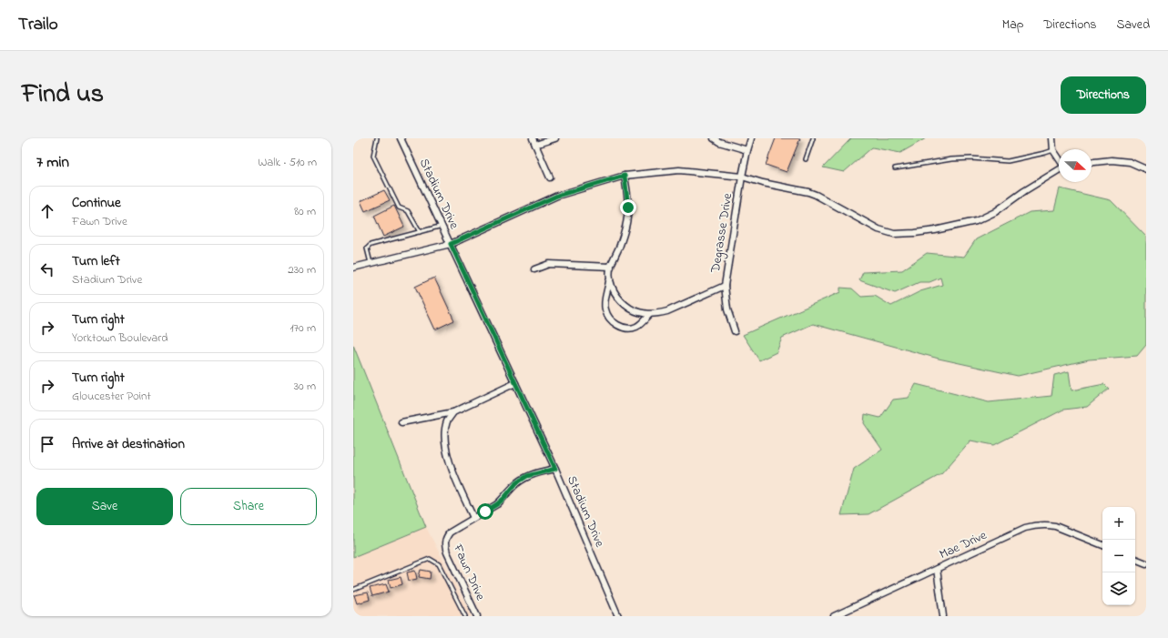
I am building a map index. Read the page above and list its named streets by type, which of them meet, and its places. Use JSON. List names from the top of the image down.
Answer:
{
  "streets": {
    "street": [
      "Stadium Drive",
      "Degrasse Drive",
      "Mae Drive",
      "Fawn Drive"
    ]
  },
  "crossings": [
    ["Stadium Drive", "Fawn Drive"]
  ],
  "north": "right",
  "page": {
    "header": "Trailo",
    "nav": ["Map", "Directions", "Saved"],
    "title": "Find us",
    "buttons": [
      "Directions",
      ["Save", "Share"]
    ],
    "heading": ["7 min", "Walk · 510 m"],
    "list": [
      ["Continue", "Fawn Drive", "80 m"],
      ["Turn left", "Stadium Drive", "230 m"],
      ["Turn right", "Yorktown Boulevard", "170 m"],
      ["Turn right", "Gloucester Point", "30 m"],
      "Arrive at destination"
    ],
    "map_buttons": ["+", "−"]
  }
}
